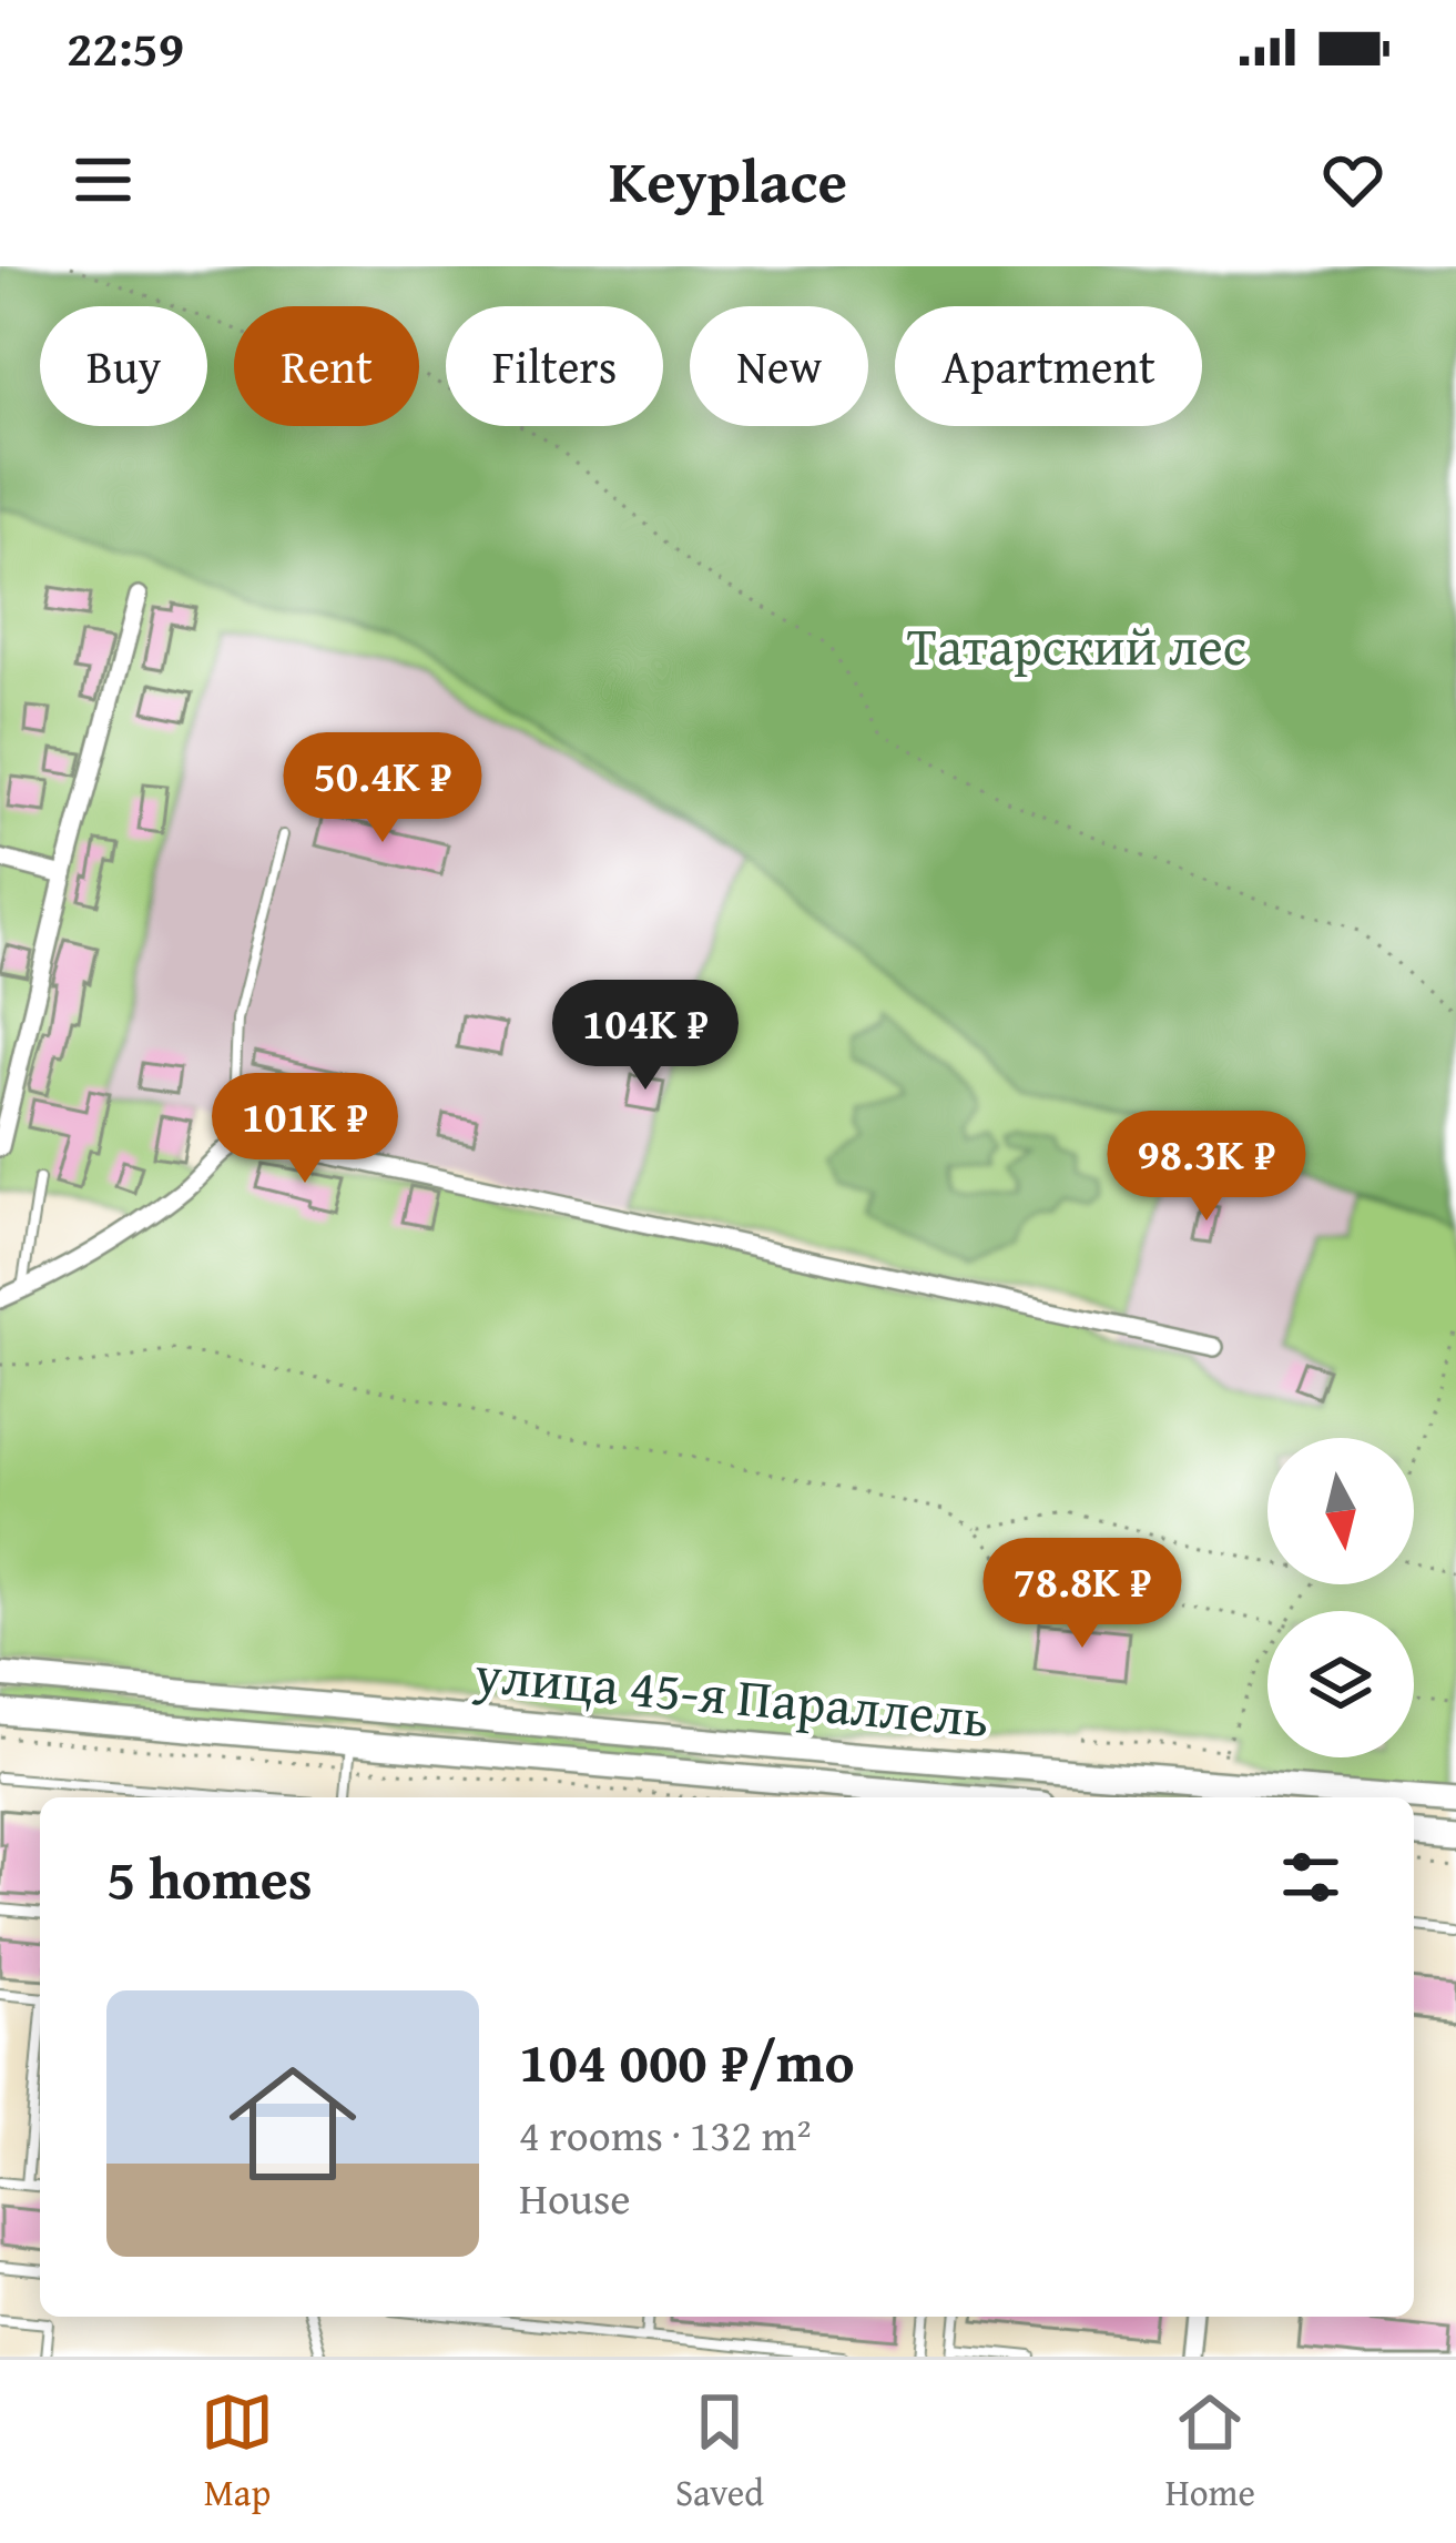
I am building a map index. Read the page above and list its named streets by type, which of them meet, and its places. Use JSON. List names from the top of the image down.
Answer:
{
  "streets": {
    "main road": ["улица 45-я Параллель"]
  },
  "parks": ["Татарский лес"],
  "north": "bottom",
  "page": {
    "status": "22:59",
    "header": "Keyplace",
    "chip": [
      "Buy",
      "Rent",
      "Filters",
      "New",
      "Apartment"
    ],
    "price": [
      "50.4K ₽",
      "104K ₽",
      "101K ₽",
      "98.3K ₽",
      "78.8K ₽"
    ],
    "heading": "5 homes",
    "list": [
      {
        "name": "104 000 ₽/mo",
        "note": "4 rooms · 132 m² · House"
      }
    ],
    "tabs": ["Map", "Saved", "Home"]
  }
}
